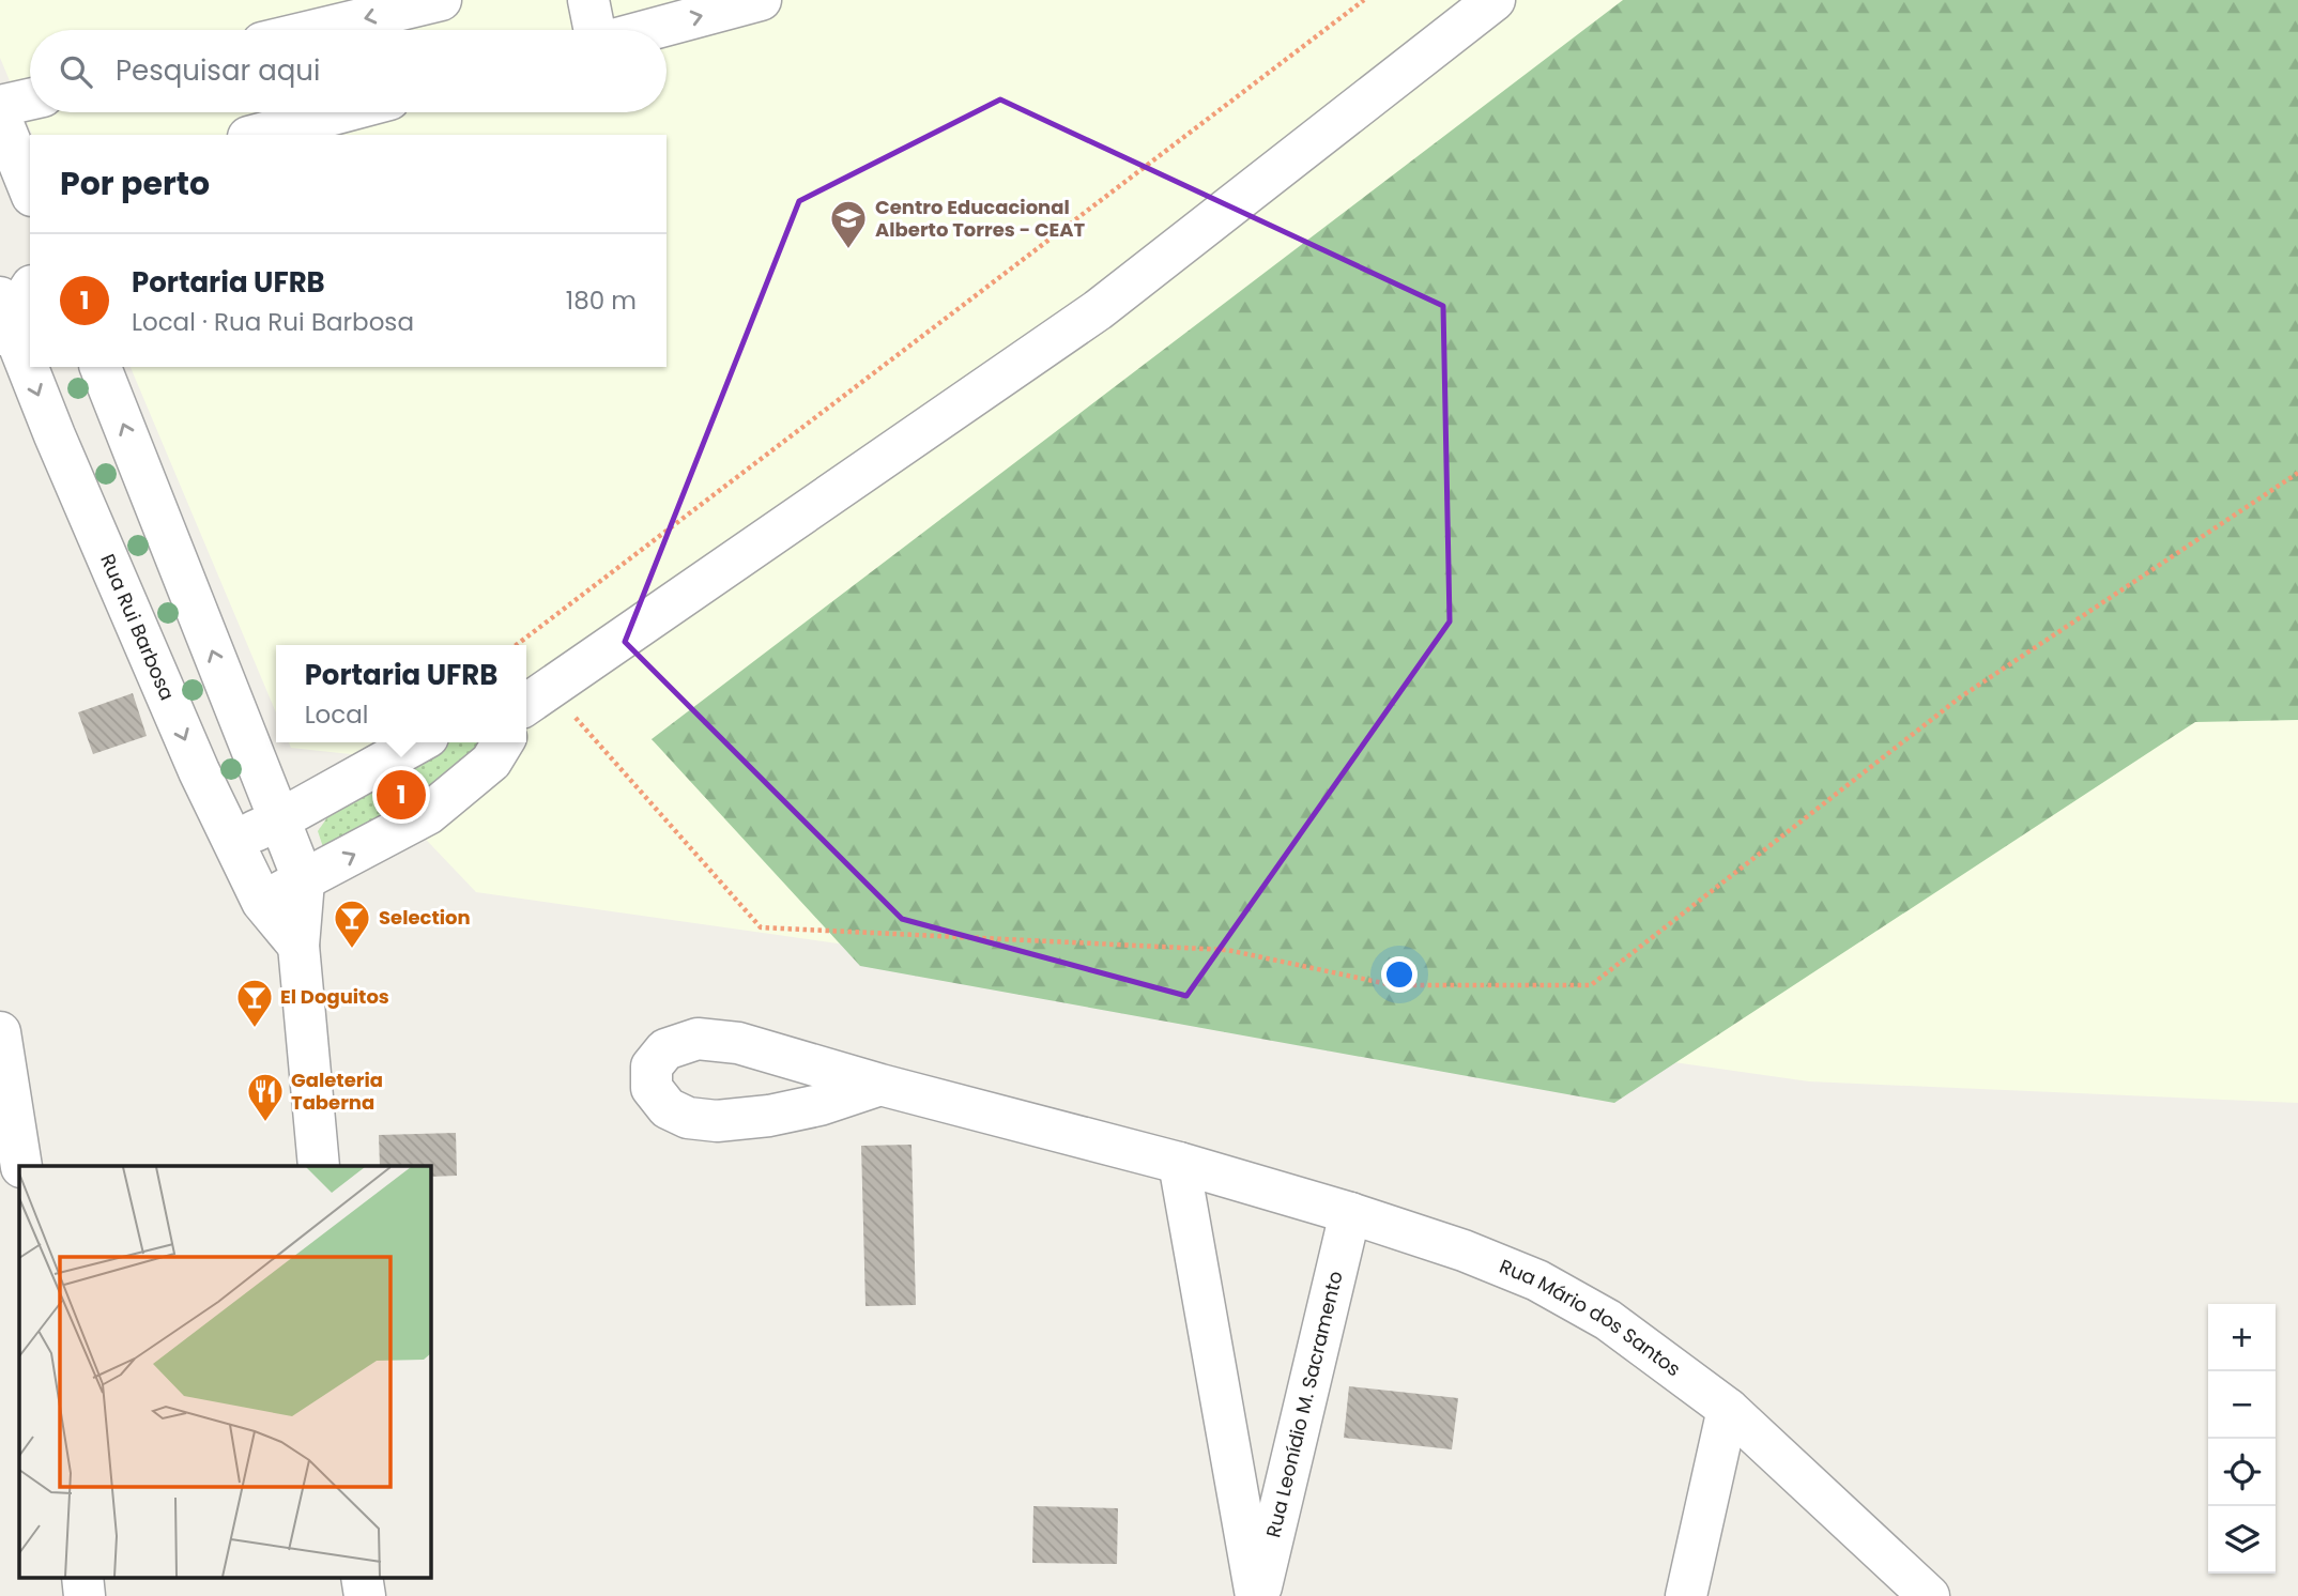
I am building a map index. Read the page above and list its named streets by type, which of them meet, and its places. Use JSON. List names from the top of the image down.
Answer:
{
  "streets": {
    "street": ["Rua Rui Barbosa", "Rua Mário dos Santos", "Rua Leonídio M. Sacramento"]
  },
  "crossings": [
    ["Rua Mário dos Santos", "Rua Leonídio M. Sacramento"]
  ],
  "places": {
    "school or university": ["Centro Educacional Alberto Torres - CEAT"],
    "bar": ["Selection", "El Doguitos"],
    "restaurant": ["Galeteria Taberna"]
  },
  "page": {
    "search": "Pesquisar aqui",
    "heading": "Por perto",
    "list": [
      {
        "mark": "1",
        "name": "Portaria UFRB",
        "note": "Local · Rua Rui Barbosa",
        "value": "180 m"
      }
    ],
    "popup": ["Portaria UFRB", "Local"],
    "pins": "1",
    "map_buttons": ["+", "−"]
  }
}
